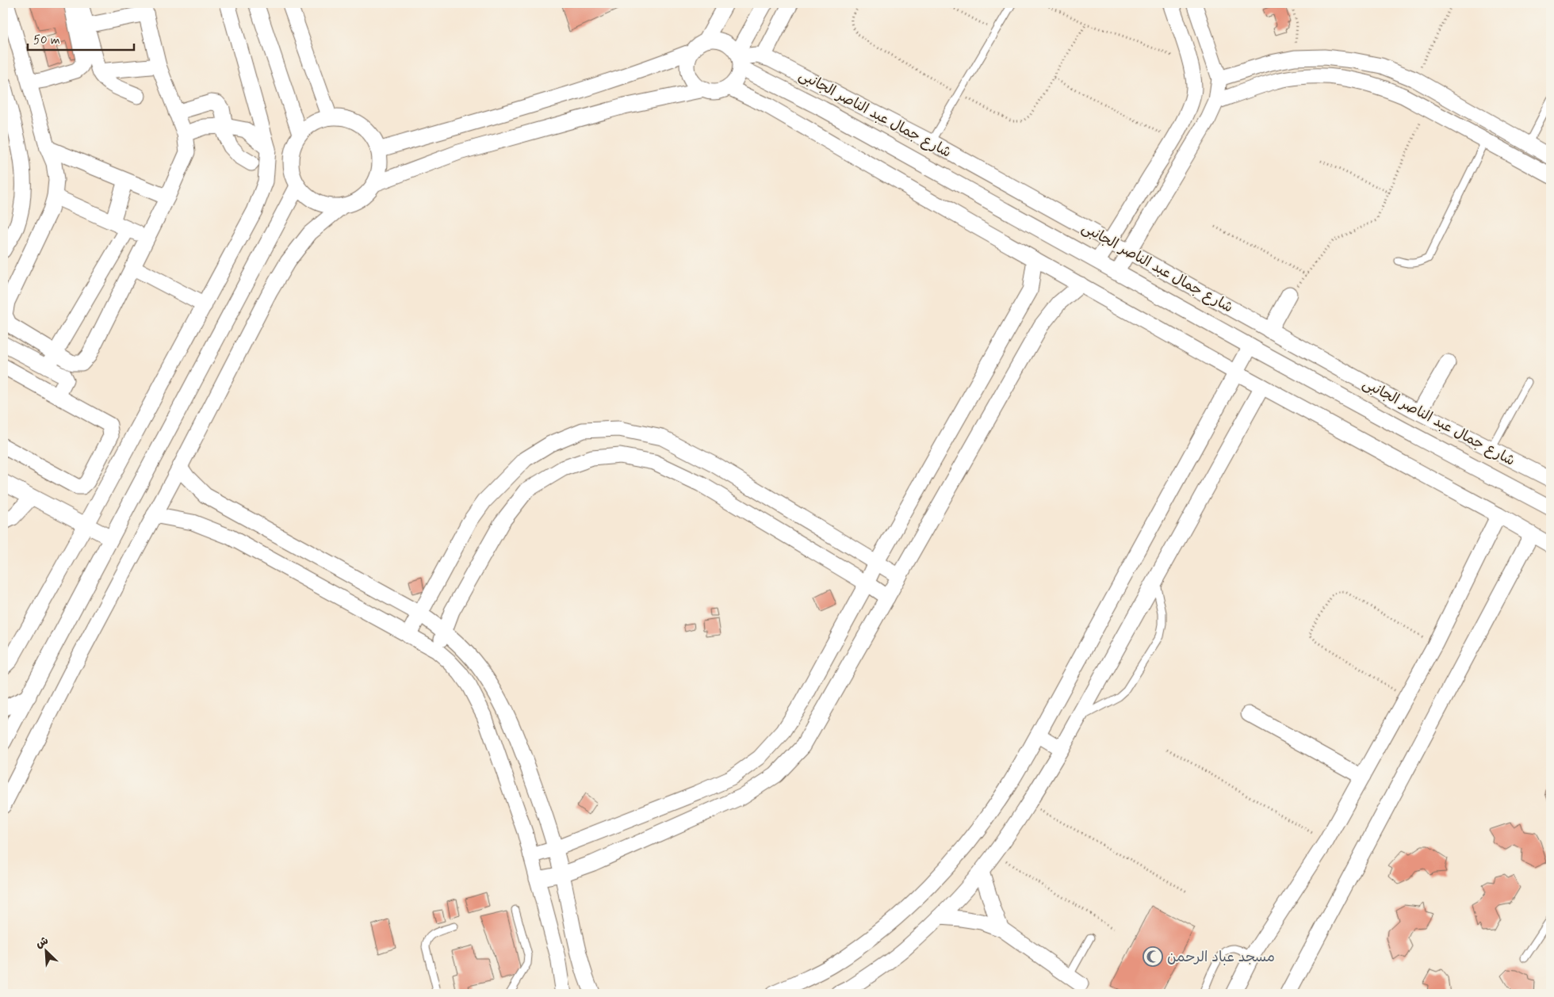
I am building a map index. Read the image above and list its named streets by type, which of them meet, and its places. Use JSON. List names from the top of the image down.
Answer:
{
  "streets": {
    "street": ["شارع جمال عبد الناصر الجانبى"]
  },
  "places": {
    "mosque": ["مسجد عباد الرحمن"]
  },
  "scale_bar": "50 m",
  "north": "top left"
}
